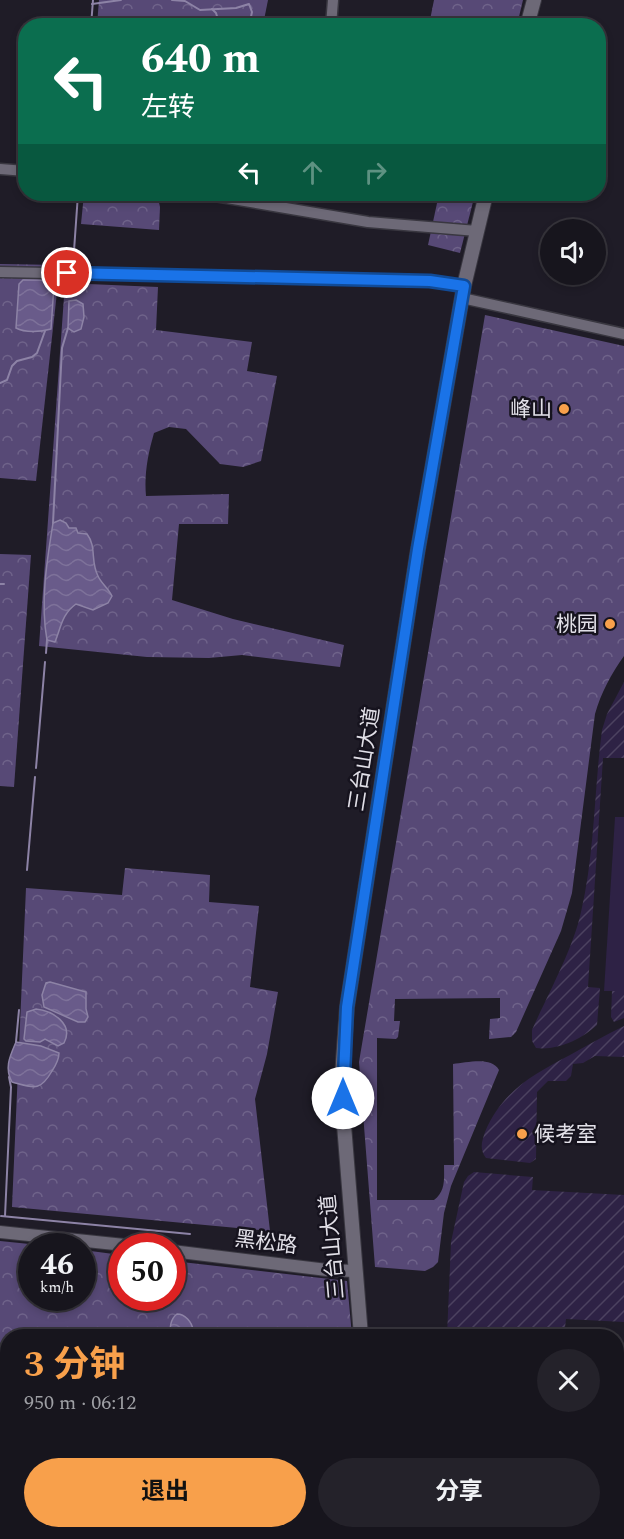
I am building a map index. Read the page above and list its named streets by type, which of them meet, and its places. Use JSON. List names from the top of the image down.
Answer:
{
  "streets": {
    "main road": ["三台山大道"],
    "street": ["黑松路"]
  },
  "crossings": [
    ["三台山大道", "黑松路"]
  ],
  "places": ["峰山", "桃园", "候考室"],
  "page": {
    "turn": ["640 m", "左转"],
    "speed": "46 km/h",
    "limit": "50",
    "heading": ["3 分钟", "950 m · 06:12"],
    "buttons": ["退出", "分享"]
  }
}
